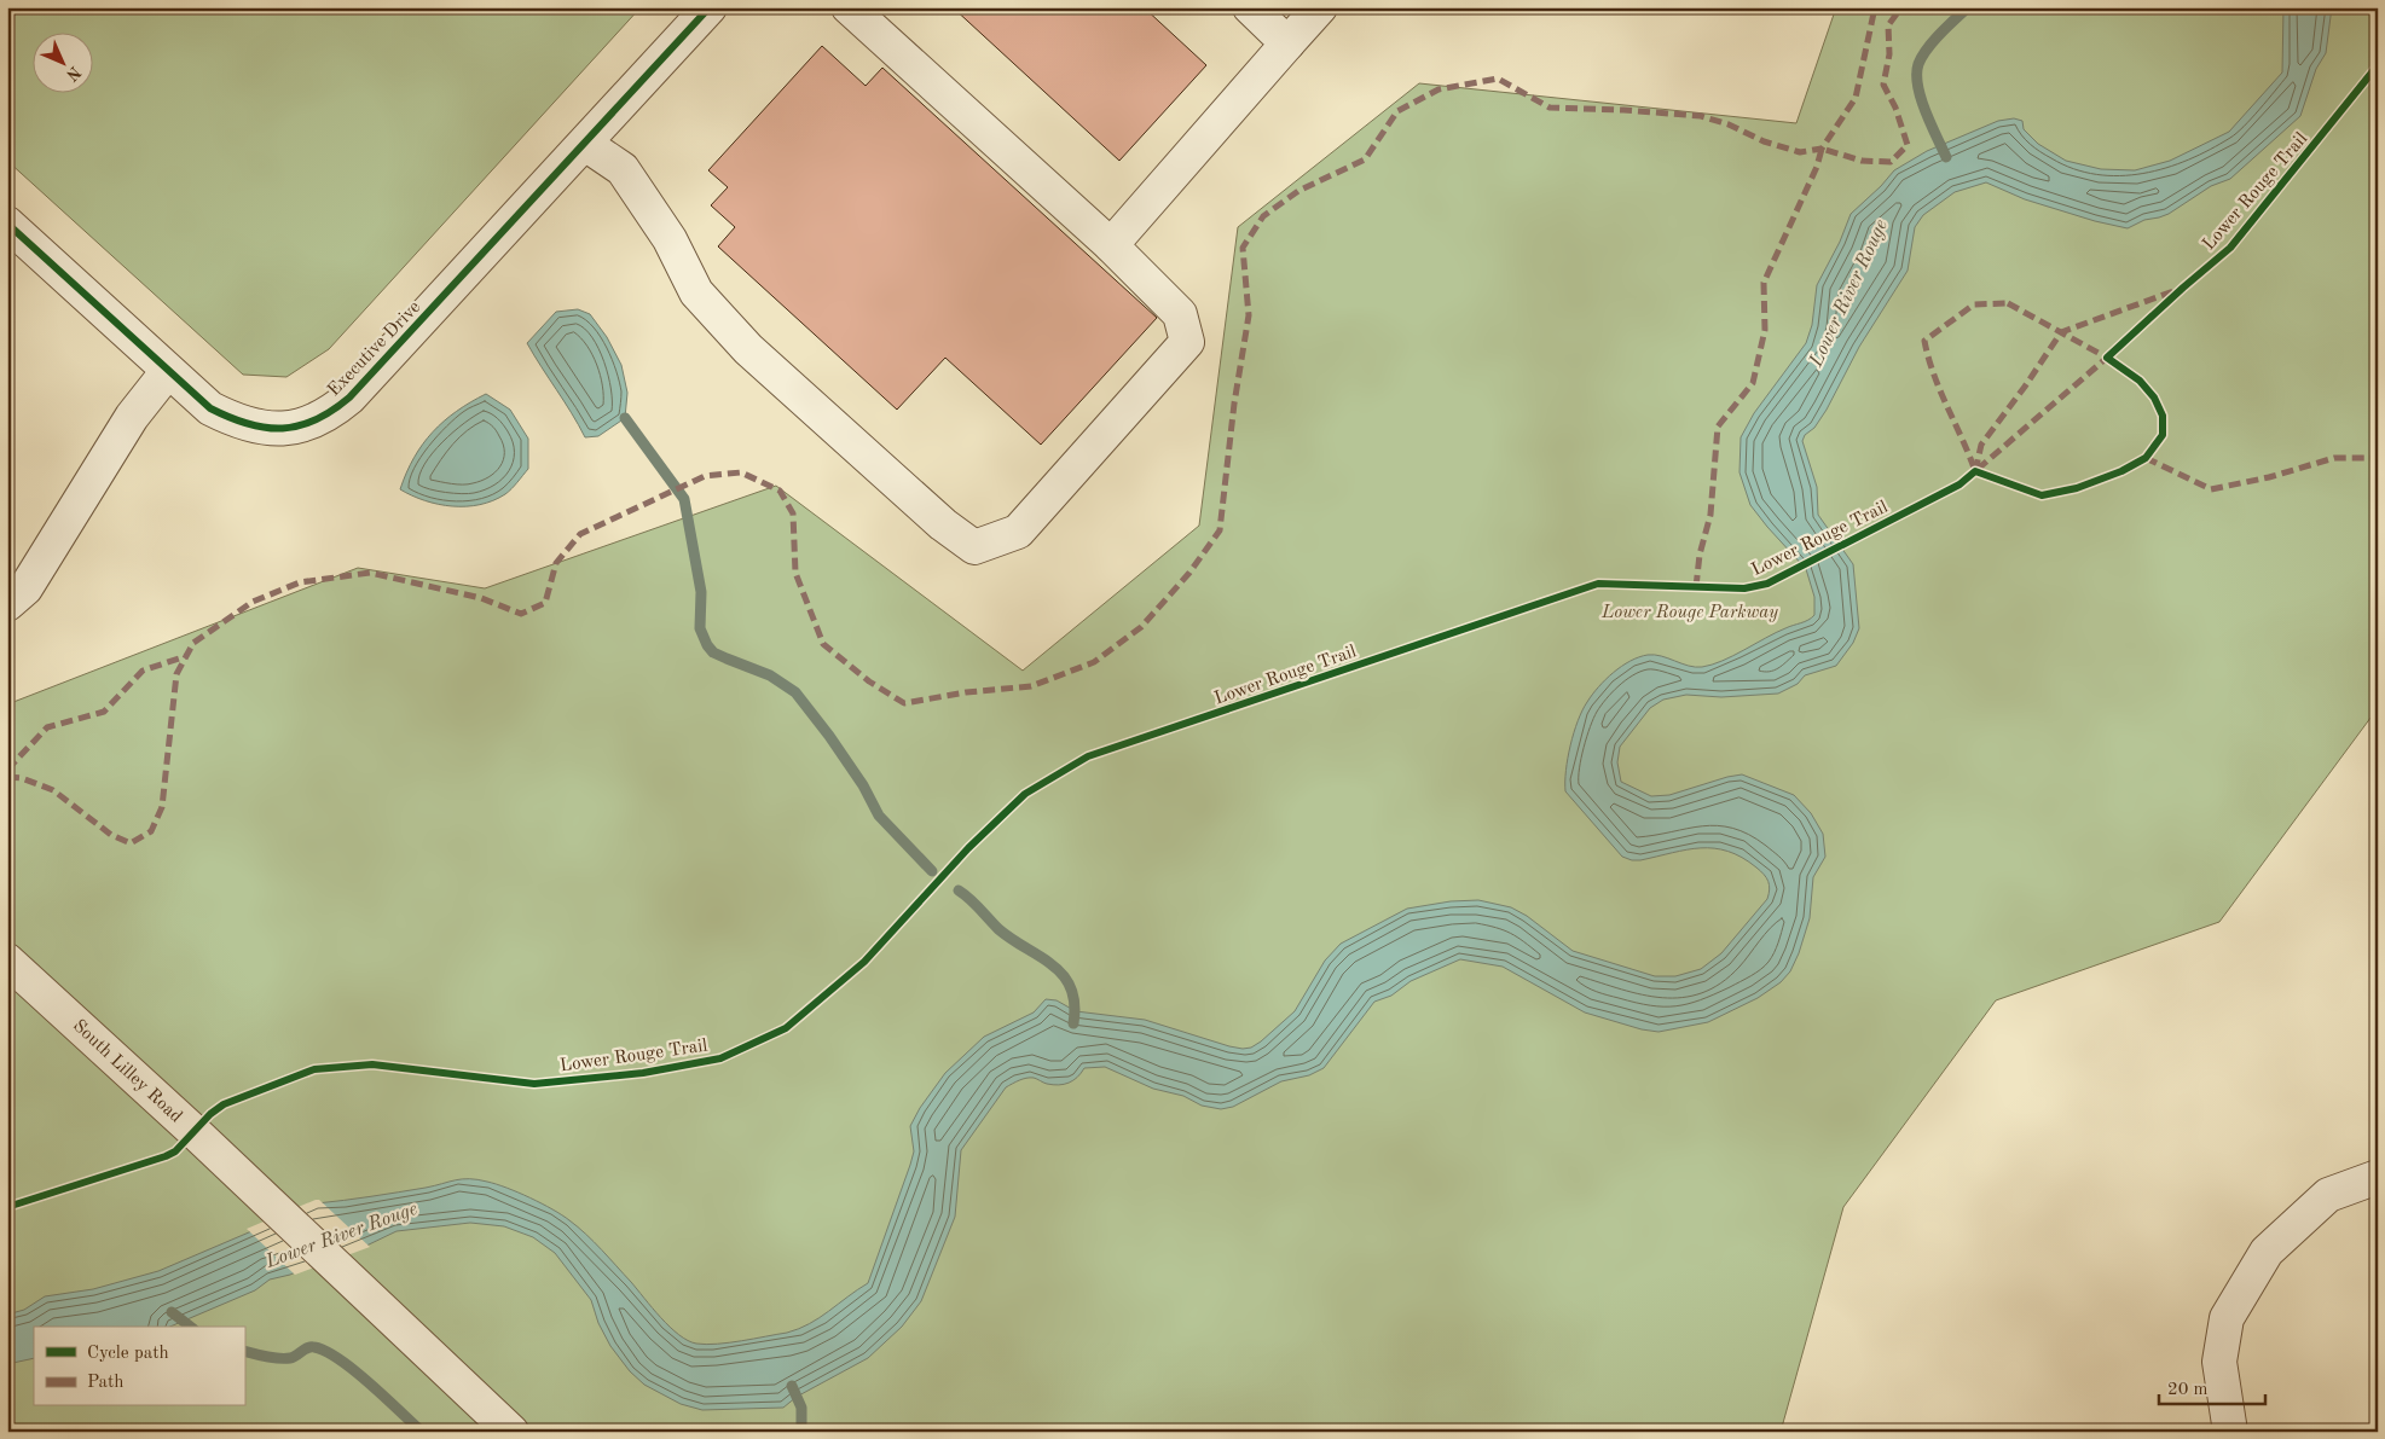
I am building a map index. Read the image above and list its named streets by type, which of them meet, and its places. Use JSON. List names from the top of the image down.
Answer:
{
  "streets": {
    "street": ["Executive Drive", "South Lilley Road"],
    "cycle path": ["Lower Rouge Trail"]
  },
  "water": ["Lower River Rouge"],
  "parks": ["Lower Rouge Parkway"],
  "legend": ["Cycle path", "Path"],
  "scale_bar": "20 m",
  "north": "bottom right"
}
